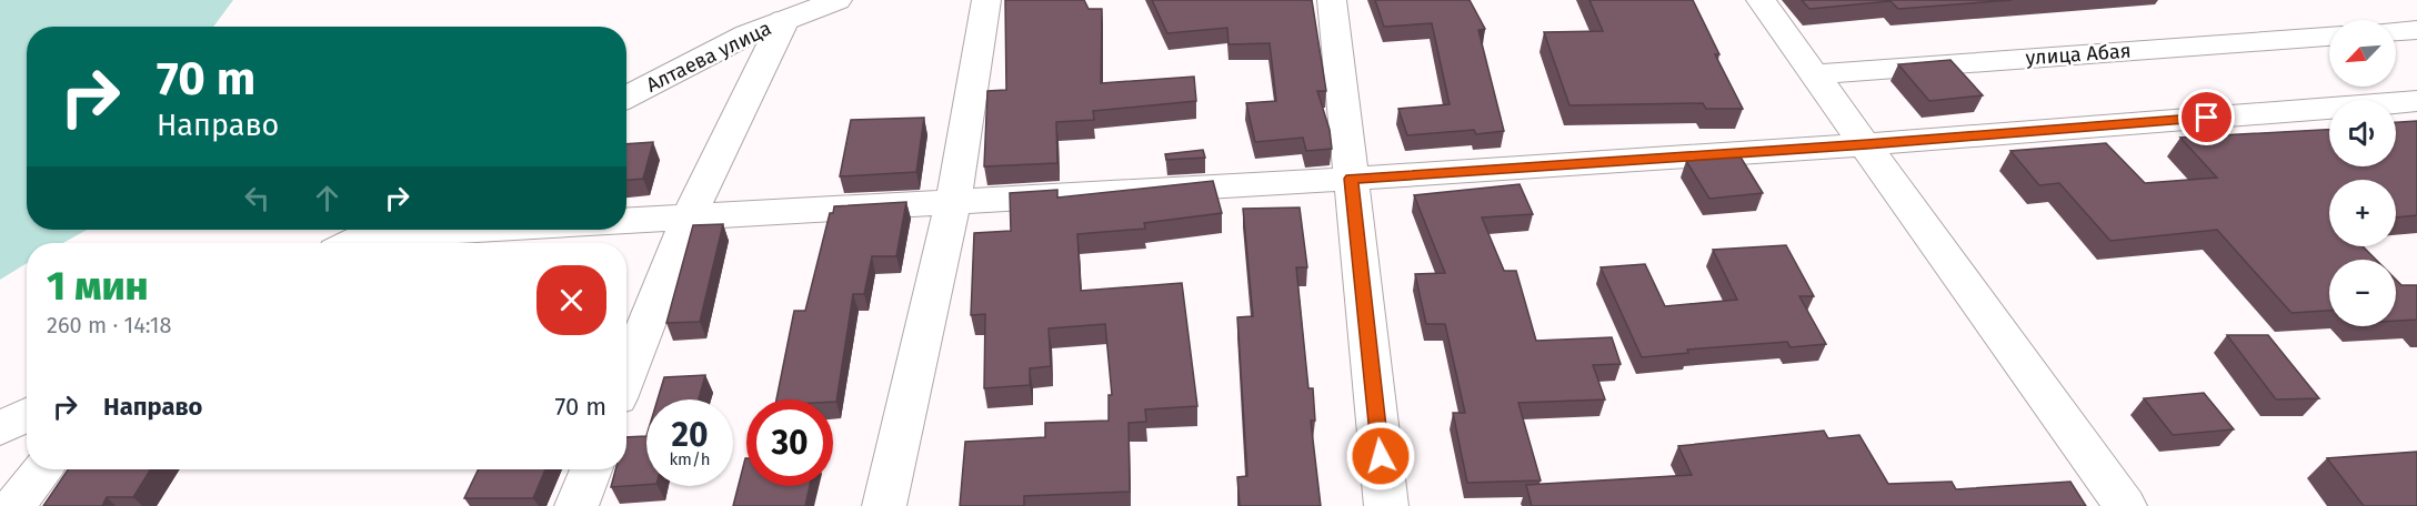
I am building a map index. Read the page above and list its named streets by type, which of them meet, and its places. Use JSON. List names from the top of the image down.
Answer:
{
  "streets": {
    "street": ["улица Абая", "Алтаева улица"]
  },
  "north": "bottom left",
  "page": {
    "map_buttons": ["+", "−"],
    "turn": ["70 m", "Направо"],
    "heading": ["1 мин", "260 m · 14:18"],
    "list": [
      {
        "name": "Направо",
        "value": "70 m"
      }
    ],
    "speed": "20 km/h",
    "limit": "30"
  }
}
